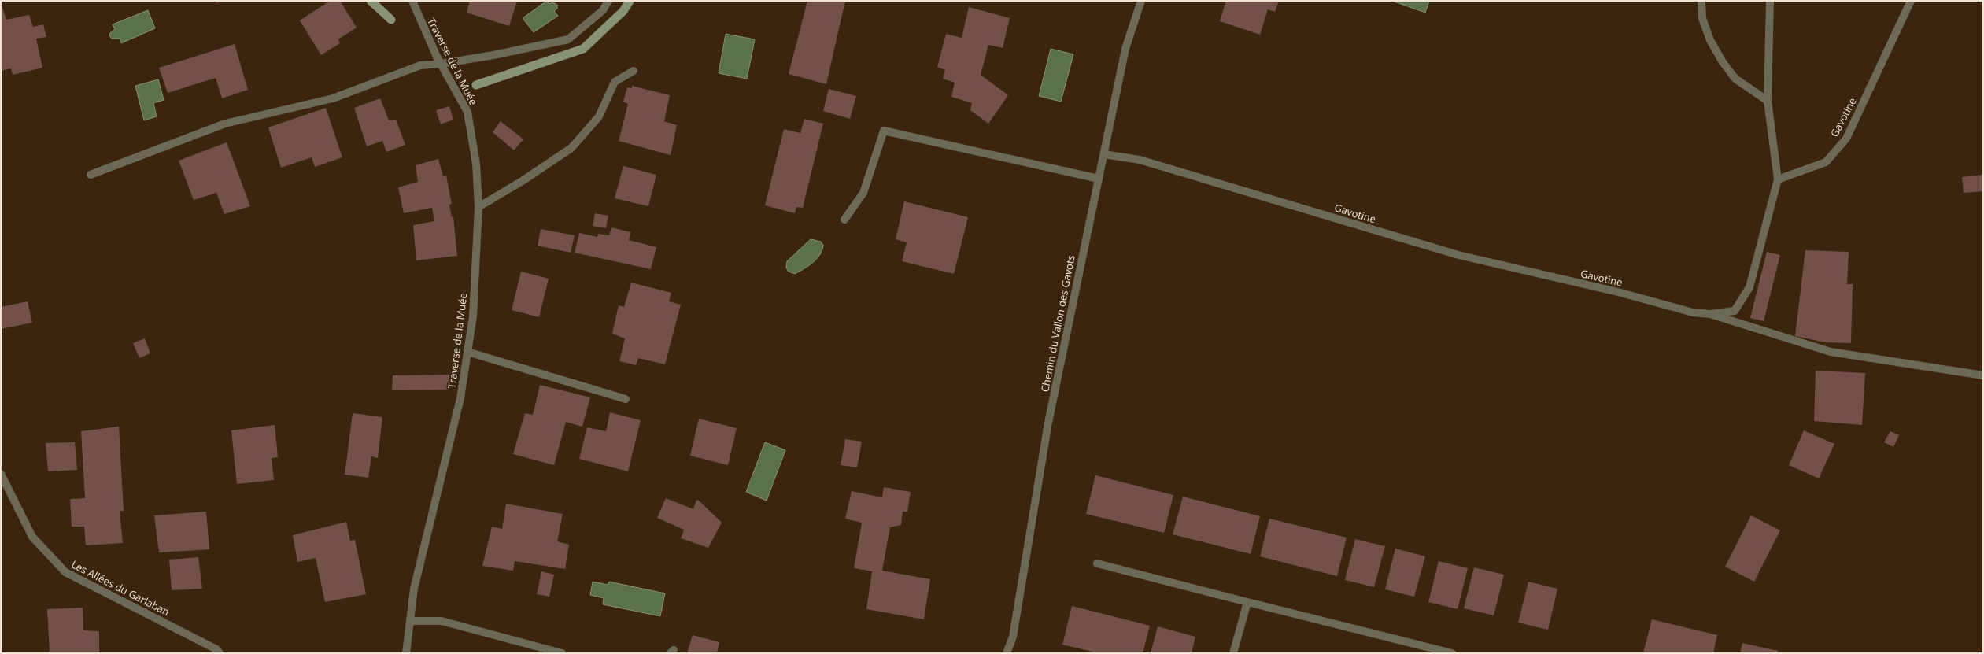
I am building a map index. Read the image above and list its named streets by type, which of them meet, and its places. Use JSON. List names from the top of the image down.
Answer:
{
  "streets": {
    "street": [
      "Traverse de la Muée",
      "Gavotine",
      "Chemin du Vallon des Gavots",
      "Les Allées du Garlaban"
    ]
  },
  "crossings": [
    ["Gavotine", "Chemin du Vallon des Gavots"]
  ]
}
